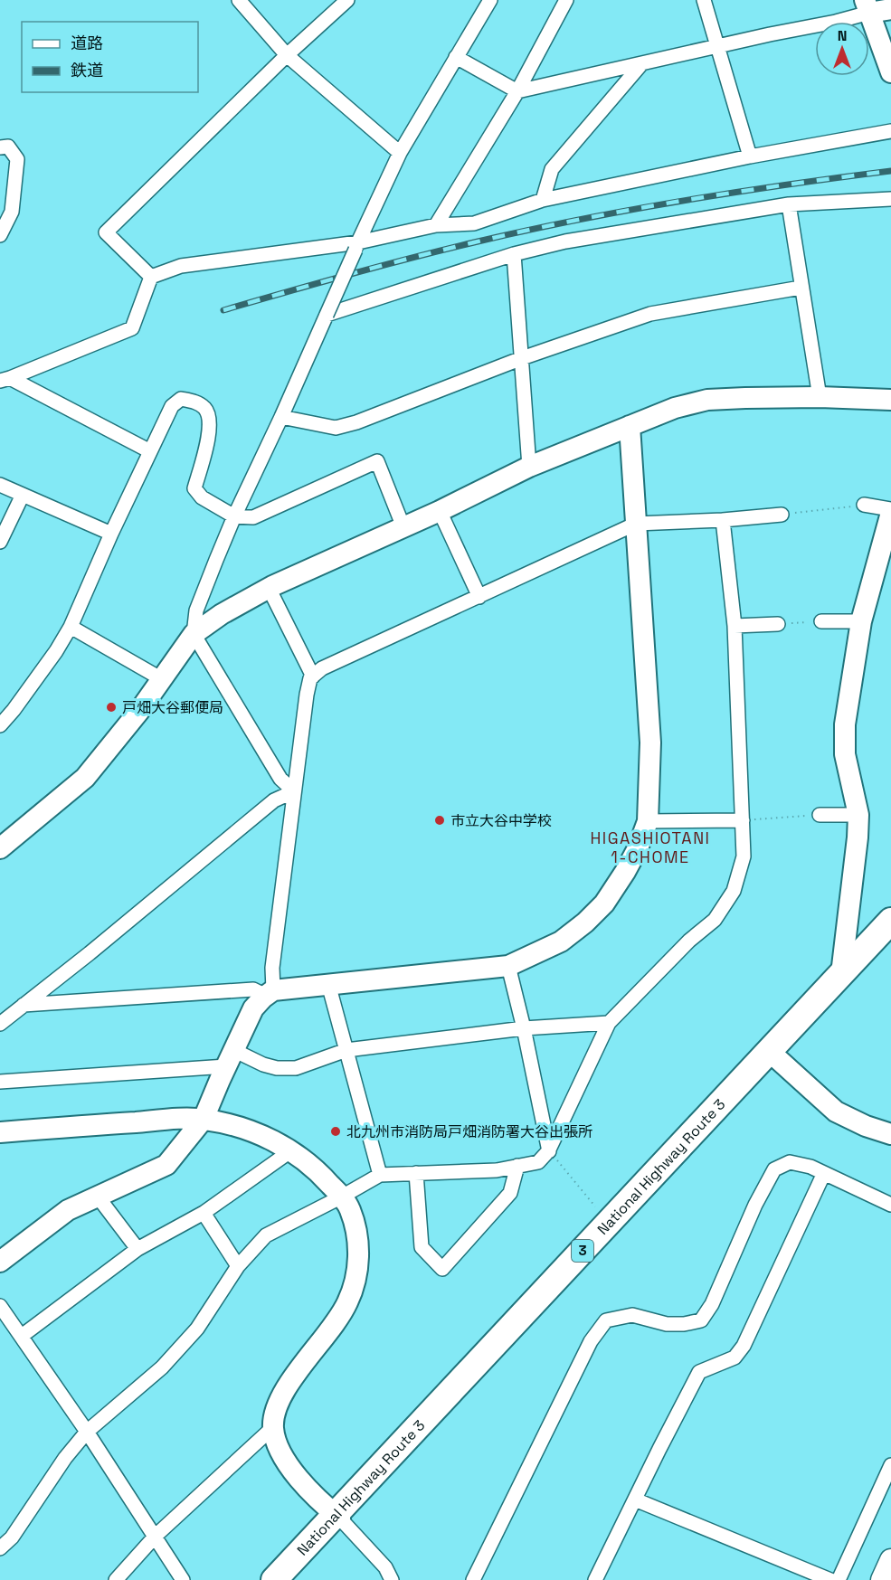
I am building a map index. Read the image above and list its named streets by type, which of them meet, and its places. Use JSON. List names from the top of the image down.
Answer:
{
  "streets": {
    "highway": ["National Highway Route 3", "3"]
  },
  "districts": ["HIGASHIOTANI 1-CHOME"],
  "places": ["戸畑大谷郵便局", "市立大谷中学校", "北九州市消防局戸畑消防署大谷出張所"],
  "legend": ["道路", "鉄道"],
  "north": "top"
}
